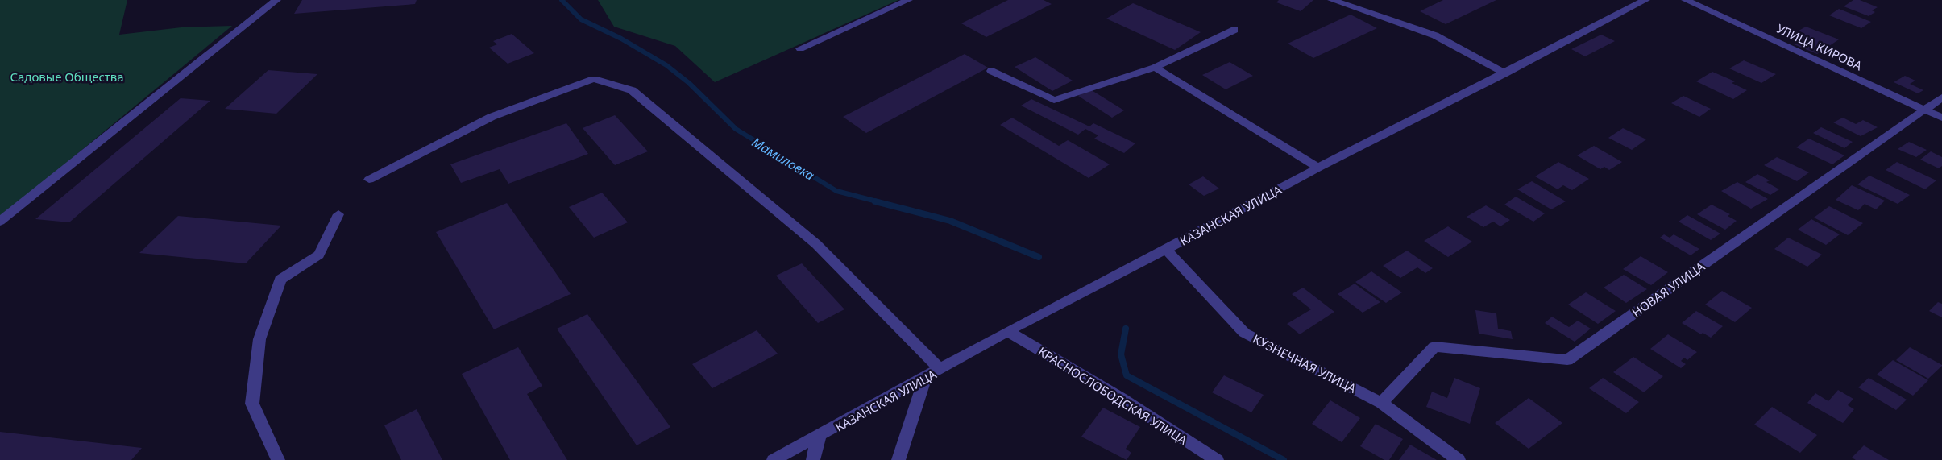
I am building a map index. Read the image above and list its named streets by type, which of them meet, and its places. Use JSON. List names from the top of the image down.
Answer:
{
  "streets": {
    "street": [
      "УЛИЦА КИРОВА",
      "КАЗАНСКАЯ УЛИЦА",
      "НОВАЯ УЛИЦА",
      "КУЗНЕЧНАЯ УЛИЦА",
      "КРАСНОСЛОБОДСКАЯ УЛИЦА"
    ]
  },
  "crossings": [
    ["УЛИЦА КИРОВА", "НОВАЯ УЛИЦА"],
    ["КАЗАНСКАЯ УЛИЦА", "КУЗНЕЧНАЯ УЛИЦА"],
    ["КАЗАНСКАЯ УЛИЦА", "КРАСНОСЛОБОДСКАЯ УЛИЦА"],
    ["НОВАЯ УЛИЦА", "КУЗНЕЧНАЯ УЛИЦА"]
  ],
  "water": ["Мамиловка"],
  "parks": ["Садовые Общества"]
}
